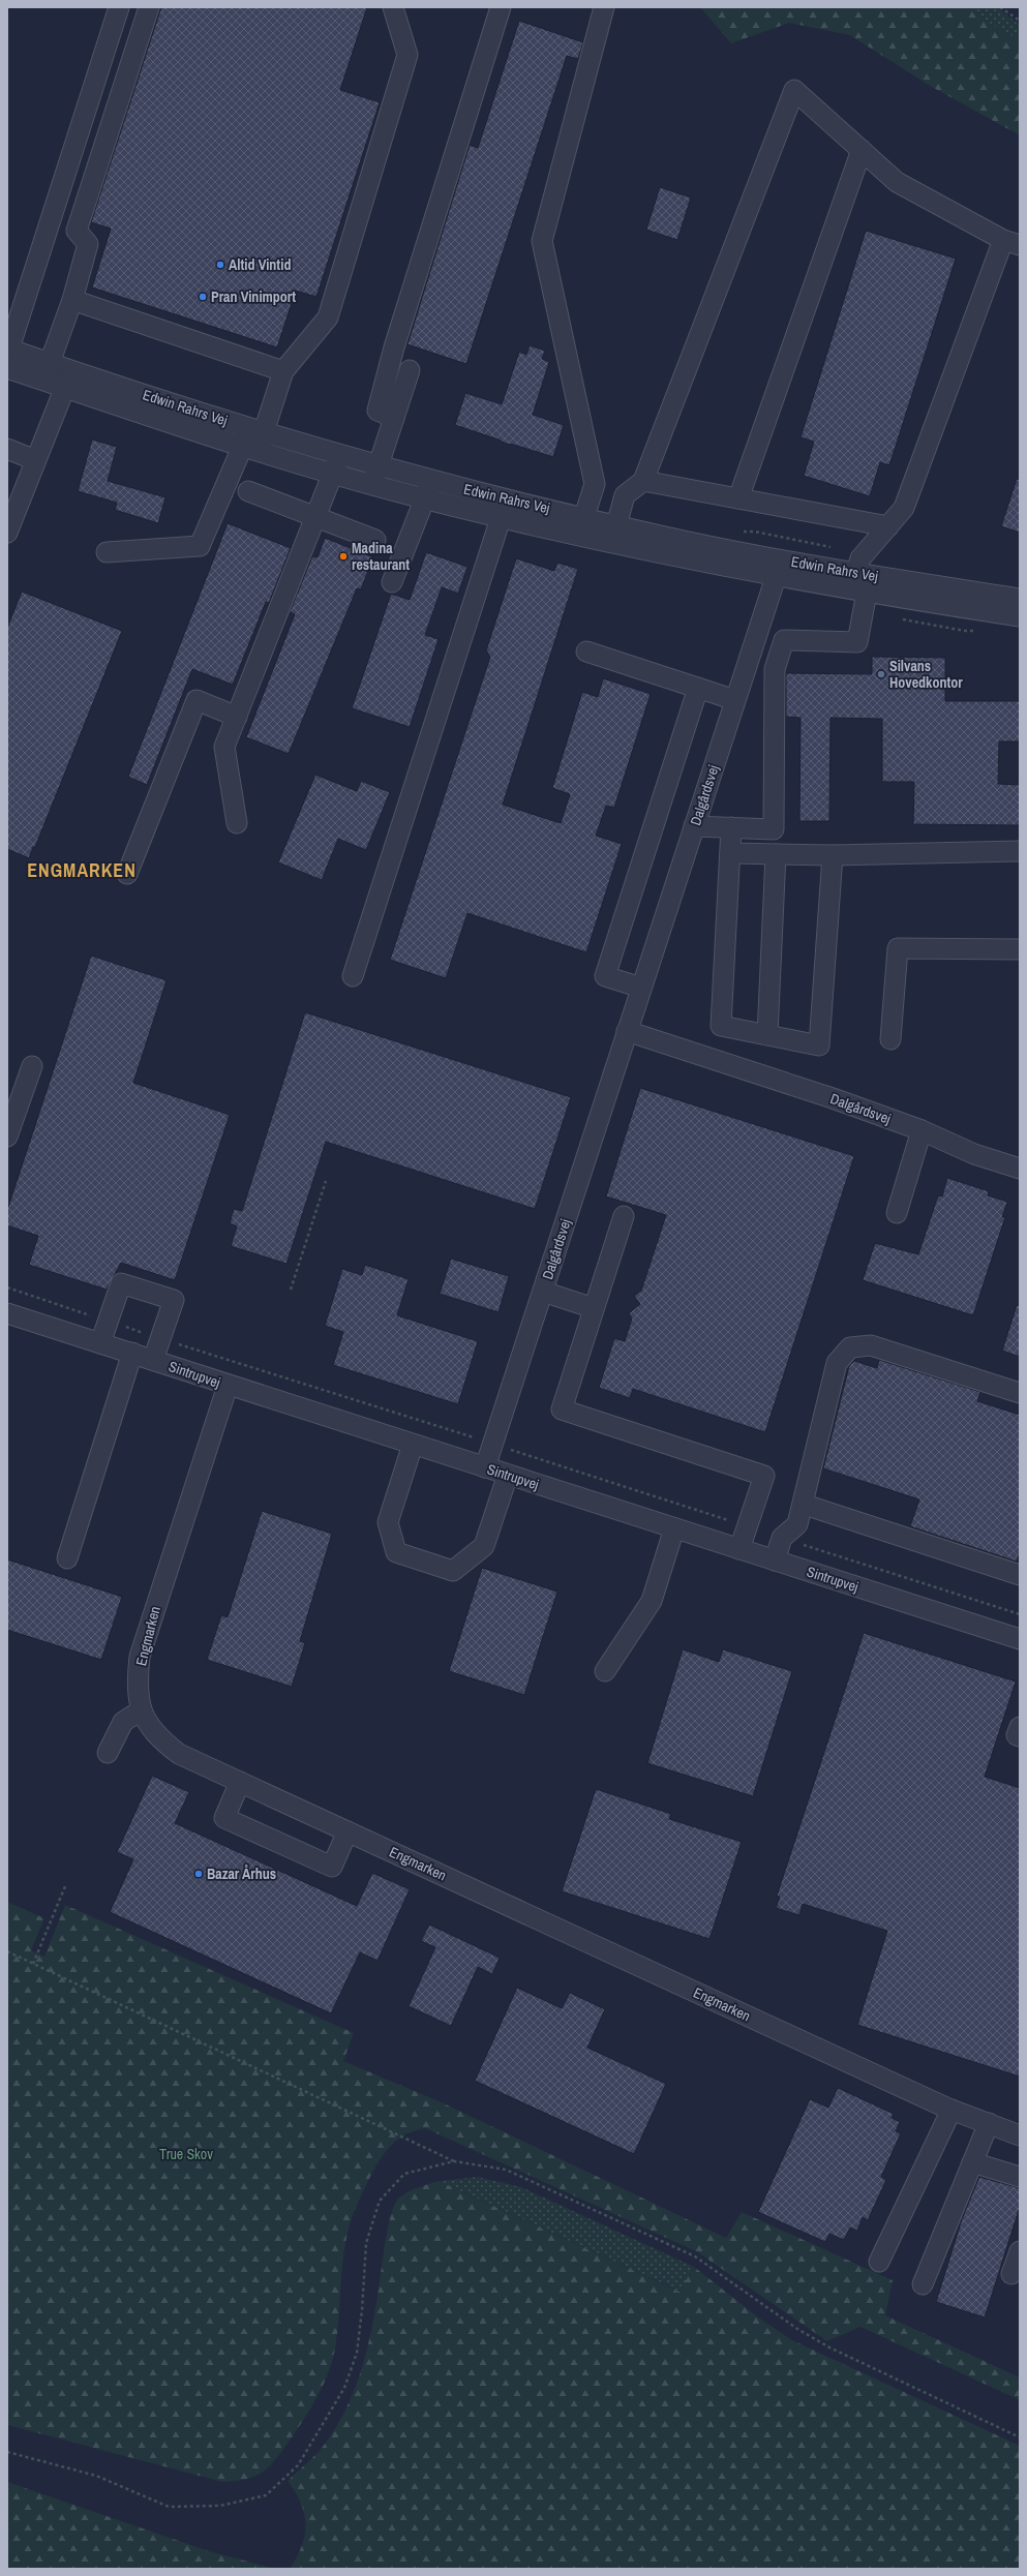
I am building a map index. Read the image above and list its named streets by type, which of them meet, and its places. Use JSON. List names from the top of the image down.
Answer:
{
  "streets": {
    "street": [
      "Edwin Rahrs Vej",
      "Dalgårdsvej",
      "Sintrupvej",
      "Engmarken"
    ]
  },
  "crossings": [
    ["Edwin Rahrs Vej", "Dalgårdsvej"],
    ["Dalgårdsvej", "Sintrupvej"],
    ["Sintrupvej", "Engmarken"]
  ],
  "districts": ["ENGMARKEN"],
  "parks": ["True Skov"],
  "places": [
    "Altid Vintid",
    "Pran Vinimport",
    "Madina restaurant",
    "Silvans Hovedkontor",
    "Bazar Århus"
  ]
}
